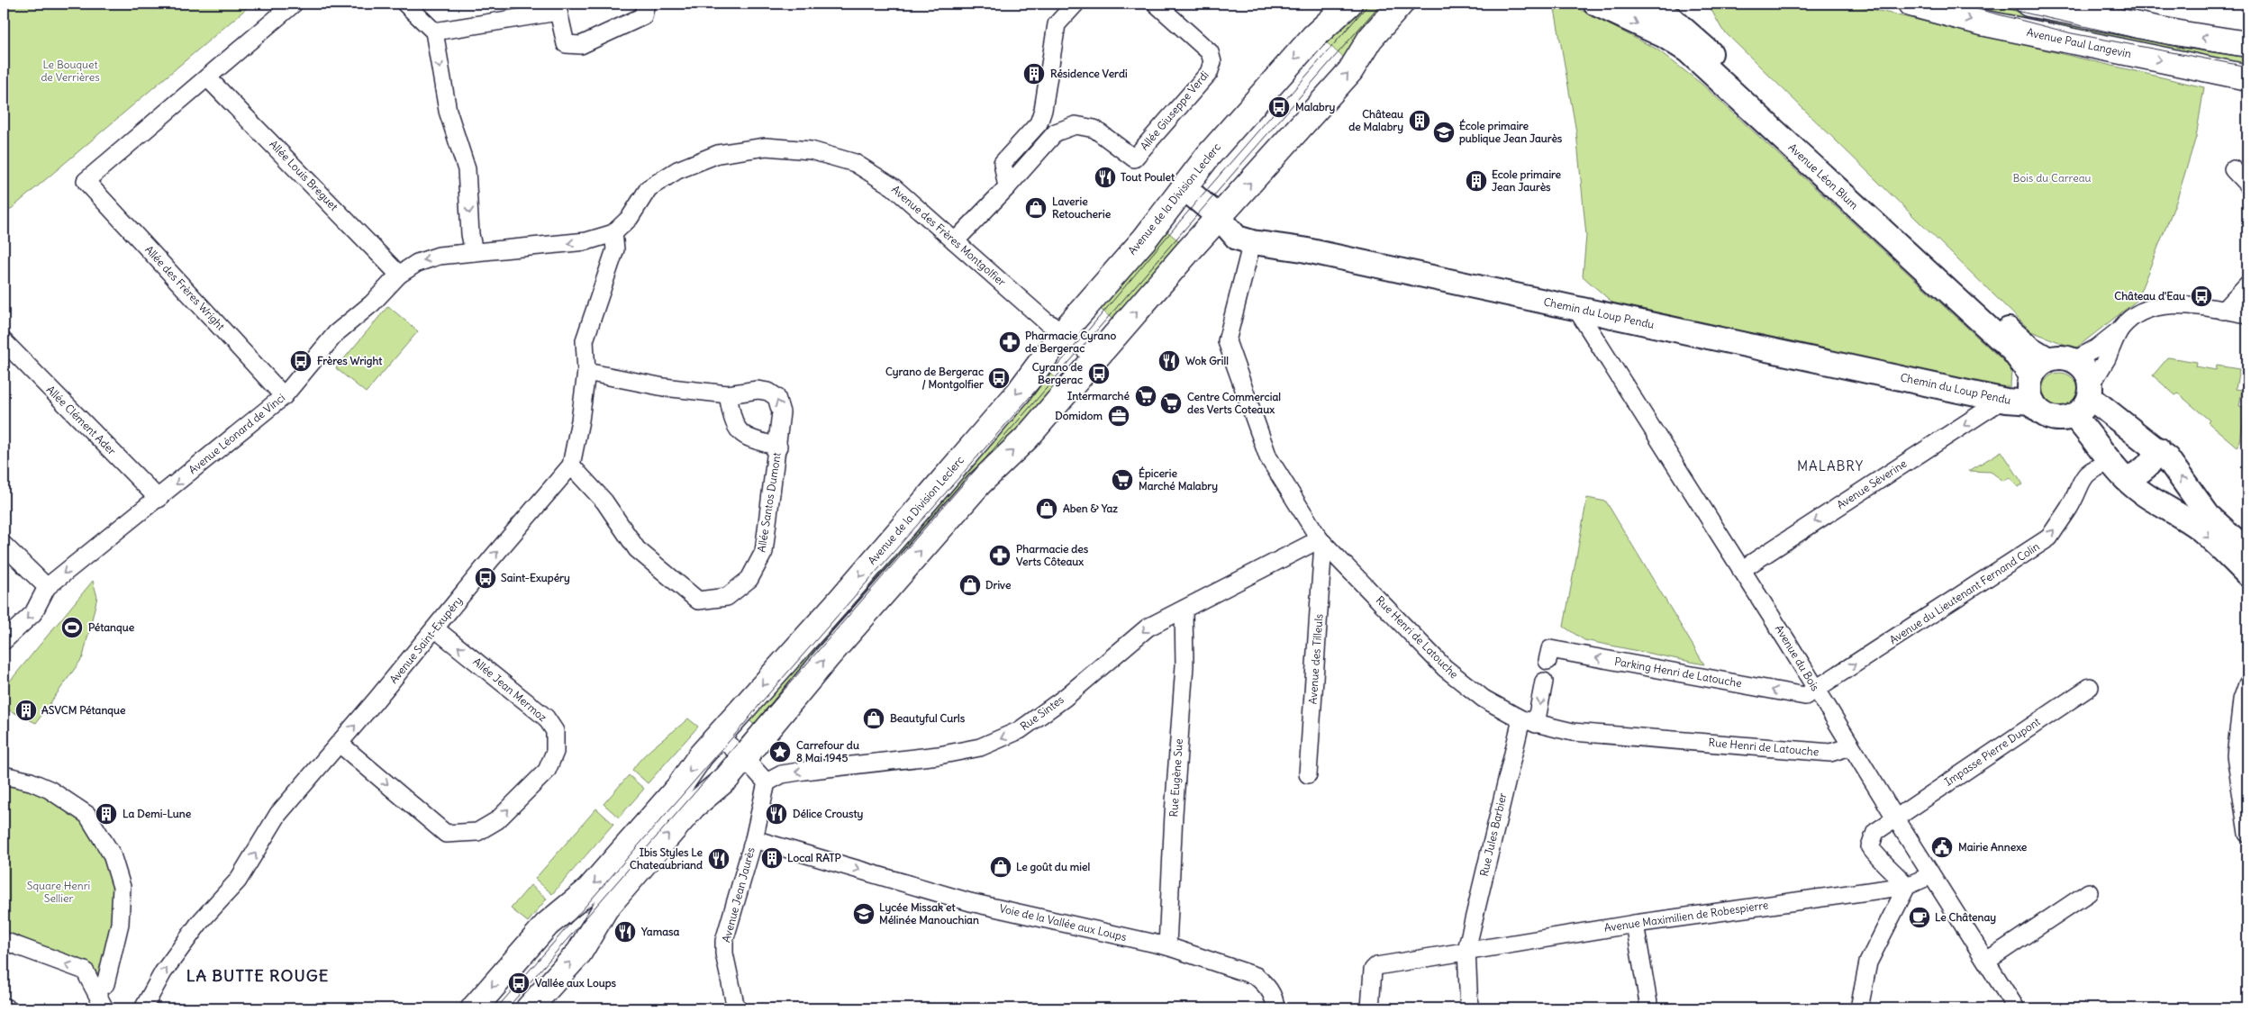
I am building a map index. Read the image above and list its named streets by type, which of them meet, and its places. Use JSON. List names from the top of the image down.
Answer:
{
  "streets": {
    "main road": [
      "Avenue Paul Langevin",
      "Avenue Léon Blum",
      "Avenue de la Division Leclerc",
      "Chemin du Loup Pendu"
    ],
    "street": [
      "Allée Giuseppe Verdi",
      "Allée Louis Breguet",
      "Avenue des Frères Montgolfier",
      "Allée des Frères Wright",
      "Allée Clément Ader",
      "Avenue Léonard de Vinci",
      "Avenue Séverine",
      "Allée Santos Dumont",
      "Avenue du Lieutenant Fernand Colin",
      "Rue Henri de Latouche",
      "Avenue Saint-Exupéry",
      "Avenue du Bois",
      "Avenue des Tilleuls",
      "Parking Henri de Latouche",
      "Allée Jean Mermoz",
      "Rue Sintes",
      "Impasse Pierre Dupont",
      "Rue Eugène Sue",
      "Rue Jules Barbier",
      "Avenue Jean Jaurès",
      "Avenue Maximilien de Robespierre",
      "Voie de la Vallée aux Loups"
    ]
  },
  "crossings": [
    ["Allée Giuseppe Verdi", "Avenue des Frères Montgolfier"],
    ["Allée Louis Breguet", "Allée des Frères Wright"],
    ["Allée Louis Breguet", "Avenue Léonard de Vinci"],
    ["Avenue Léon Blum", "Chemin du Loup Pendu"],
    ["Avenue de la Division Leclerc", "Avenue des Frères Montgolfier"],
    ["Avenue de la Division Leclerc", "Chemin du Loup Pendu"],
    ["Avenue des Frères Montgolfier", "Avenue Léonard de Vinci"],
    ["Avenue des Frères Montgolfier", "Avenue Saint-Exupéry"],
    ["Allée des Frères Wright", "Avenue Léonard de Vinci"],
    ["Chemin du Loup Pendu", "Avenue Séverine"],
    ["Chemin du Loup Pendu", "Rue Henri de Latouche"],
    ["Chemin du Loup Pendu", "Avenue du Bois"],
    ["Allée Clément Ader", "Avenue Léonard de Vinci"],
    ["Avenue Léonard de Vinci", "Avenue Saint-Exupéry"],
    ["Avenue Séverine", "Avenue du Bois"],
    ["Allée Santos Dumont", "Avenue Saint-Exupéry"],
    ["Avenue du Lieutenant Fernand Colin", "Avenue du Bois"],
    ["Avenue du Lieutenant Fernand Colin", "Parking Henri de Latouche"],
    ["Rue Henri de Latouche", "Avenue du Bois"],
    ["Rue Henri de Latouche", "Avenue des Tilleuls"],
    ["Rue Henri de Latouche", "Rue Sintes"],
    ["Rue Henri de Latouche", "Rue Jules Barbier"],
    ["Avenue Saint-Exupéry", "Allée Jean Mermoz"],
    ["Avenue du Bois", "Parking Henri de Latouche"],
    ["Avenue du Bois", "Impasse Pierre Dupont"],
    ["Avenue du Bois", "Avenue Maximilien de Robespierre"],
    ["Avenue des Tilleuls", "Rue Sintes"],
    ["Rue Sintes", "Rue Eugène Sue"],
    ["Rue Sintes", "Avenue Jean Jaurès"],
    ["Impasse Pierre Dupont", "Avenue Maximilien de Robespierre"],
    ["Rue Eugène Sue", "Voie de la Vallée aux Loups"],
    ["Rue Jules Barbier", "Avenue Maximilien de Robespierre"],
    ["Avenue Jean Jaurès", "Voie de la Vallée aux Loups"]
  ],
  "one_way": [
    "Avenue Léonard de Vinci",
    "Avenue Séverine",
    "Avenue du Lieutenant Fernand Colin",
    "Avenue Saint-Exupéry",
    "Parking Henri de Latouche",
    "Rue Sintes",
    "Voie de la Vallée aux Loups"
  ],
  "districts": ["MALABRY", "LA BUTTE ROUGE"],
  "parks": ["Le Bouquet de Verrières", "Bois du Carreau", "Square Henri Sellier"],
  "places": {
    "building": [
      "Résidence Verdi",
      "Château de Malabry",
      "Ecole primaire Jean Jaurès",
      "ASVCM Pétanque",
      "La Demi-Lune",
      "Local RATP"
    ],
    "bus stop": [
      "Malabry",
      "Château d'Eau",
      "Frères Wright",
      "Cyrano de Bergerac",
      "Cyrano de Bergerac / Montgolfier",
      "Saint-Exupéry",
      "Vallée aux Loups"
    ],
    "school or university": ["École primaire publique Jean Jaurès", "Lycée Missak et Mélinée Manouchian"],
    "restaurant": [
      "Tout Poulet",
      "Wok Grill",
      "Délice Crousty",
      "Ibis Styles Le Chateaubriand",
      "Yamasa"
    ],
    "shop": [
      "Laverie Retoucherie",
      "Aben & Yaz",
      "Drive",
      "Beautyful Curls",
      "Le goût du miel"
    ],
    "pharmacy": ["Pharmacie Cyrano de Bergerac", "Pharmacie des Verts Côteaux"],
    "supermarket": ["Intermarché", "Centre Commercial des Verts Coteaux", "Épicerie Marché Malabry"],
    "office": ["Domidom"],
    "sports": ["Pétanque"],
    "place": ["Carrefour du 8 Mai 1945"],
    "public building": ["Mairie Annexe"],
    "cafe": ["Le Châtenay"]
  }
}
